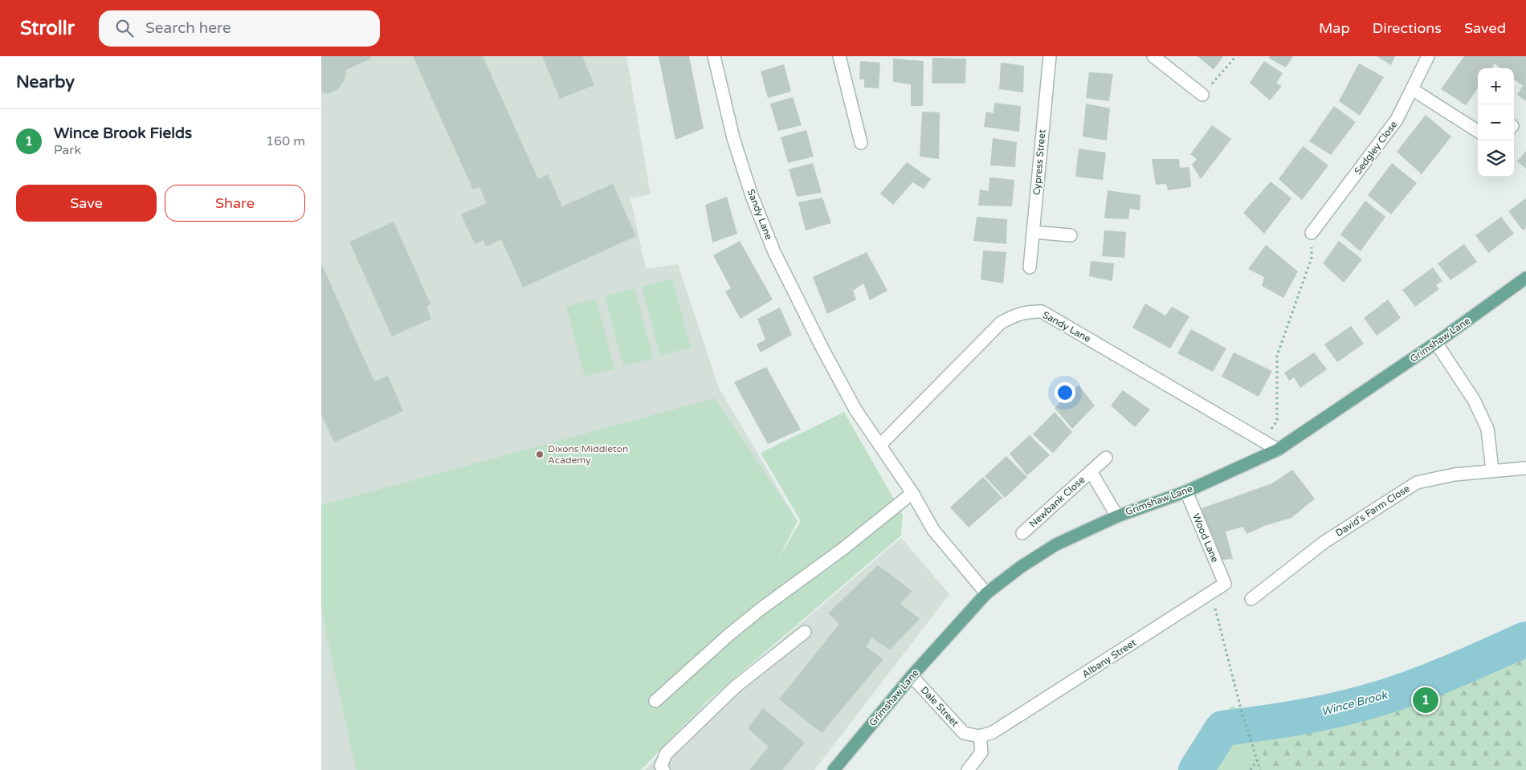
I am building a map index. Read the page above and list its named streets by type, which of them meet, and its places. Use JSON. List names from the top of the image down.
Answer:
{
  "streets": {
    "main road": ["Grimshaw Lane"],
    "street": [
      "Sedgley Close",
      "Cypress Street",
      "Sandy Lane",
      "Newbank Close",
      "David's Farm Close",
      "Wood Lane",
      "Albany Street",
      "Dale Street"
    ]
  },
  "crossings": [
    ["Sandy Lane", "Grimshaw Lane"],
    ["Grimshaw Lane", "Newbank Close"],
    ["Grimshaw Lane", "Wood Lane"],
    ["Grimshaw Lane", "Dale Street"],
    ["Wood Lane", "Albany Street"],
    ["Albany Street", "Dale Street"]
  ],
  "water": ["Wince Brook"],
  "places": ["Dixons Middleton Academy"],
  "page": {
    "header": "Strollr",
    "search": "Search here",
    "nav": ["Map", "Directions", "Saved"],
    "heading": "Nearby",
    "map_buttons": ["+", "−"],
    "list": [
      {
        "mark": "1",
        "name": "Wince Brook Fields",
        "note": "Park",
        "value": "160 m"
      }
    ],
    "buttons": ["Save", "Share"],
    "pins": "1"
  }
}
